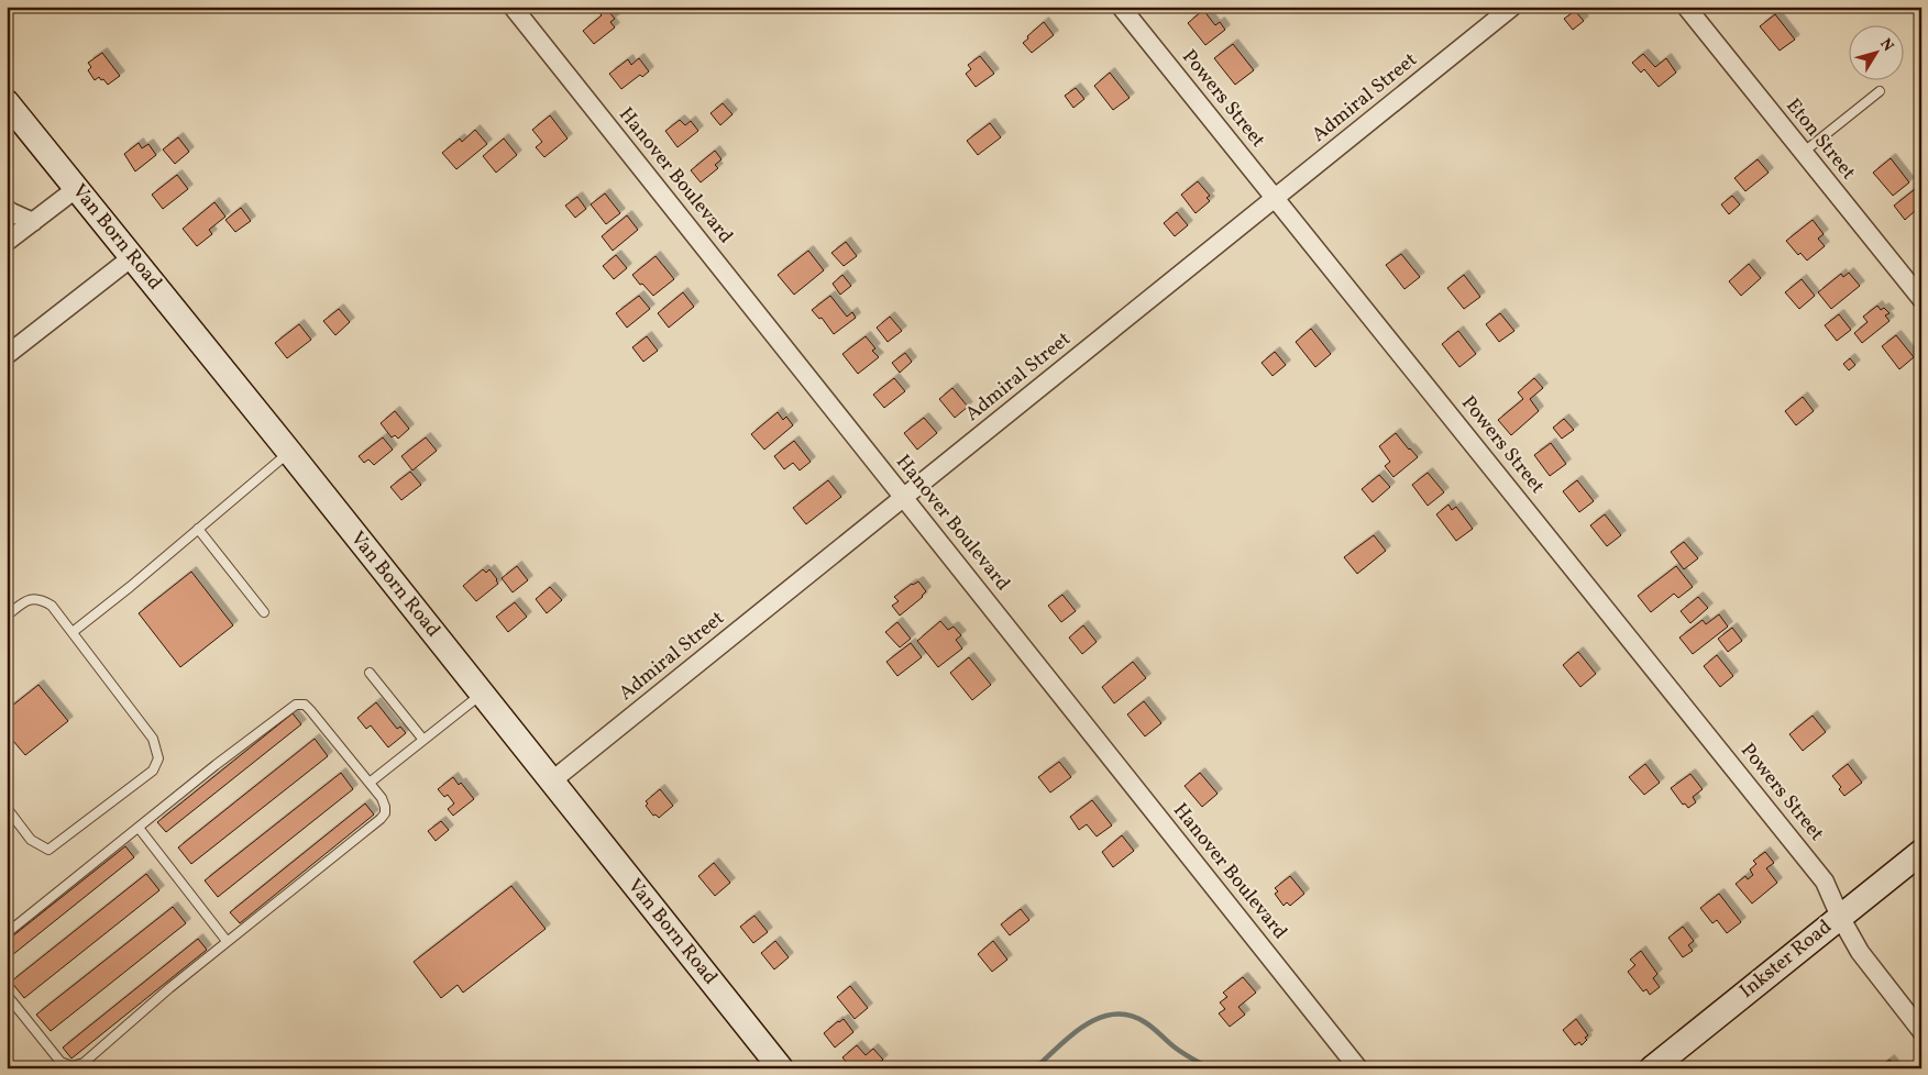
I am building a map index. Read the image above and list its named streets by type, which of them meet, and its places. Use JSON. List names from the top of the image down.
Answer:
{
  "streets": {
    "main road": ["Van Born Road", "Inkster Road"],
    "street": [
      "Admiral Street",
      "Powers Street",
      "Eton Street",
      "Hanover Boulevard"
    ]
  },
  "crossings": [
    ["Admiral Street", "Powers Street"],
    ["Admiral Street", "Hanover Boulevard"],
    ["Admiral Street", "Van Born Road"],
    ["Powers Street", "Inkster Road"]
  ],
  "north": "top right"
}
